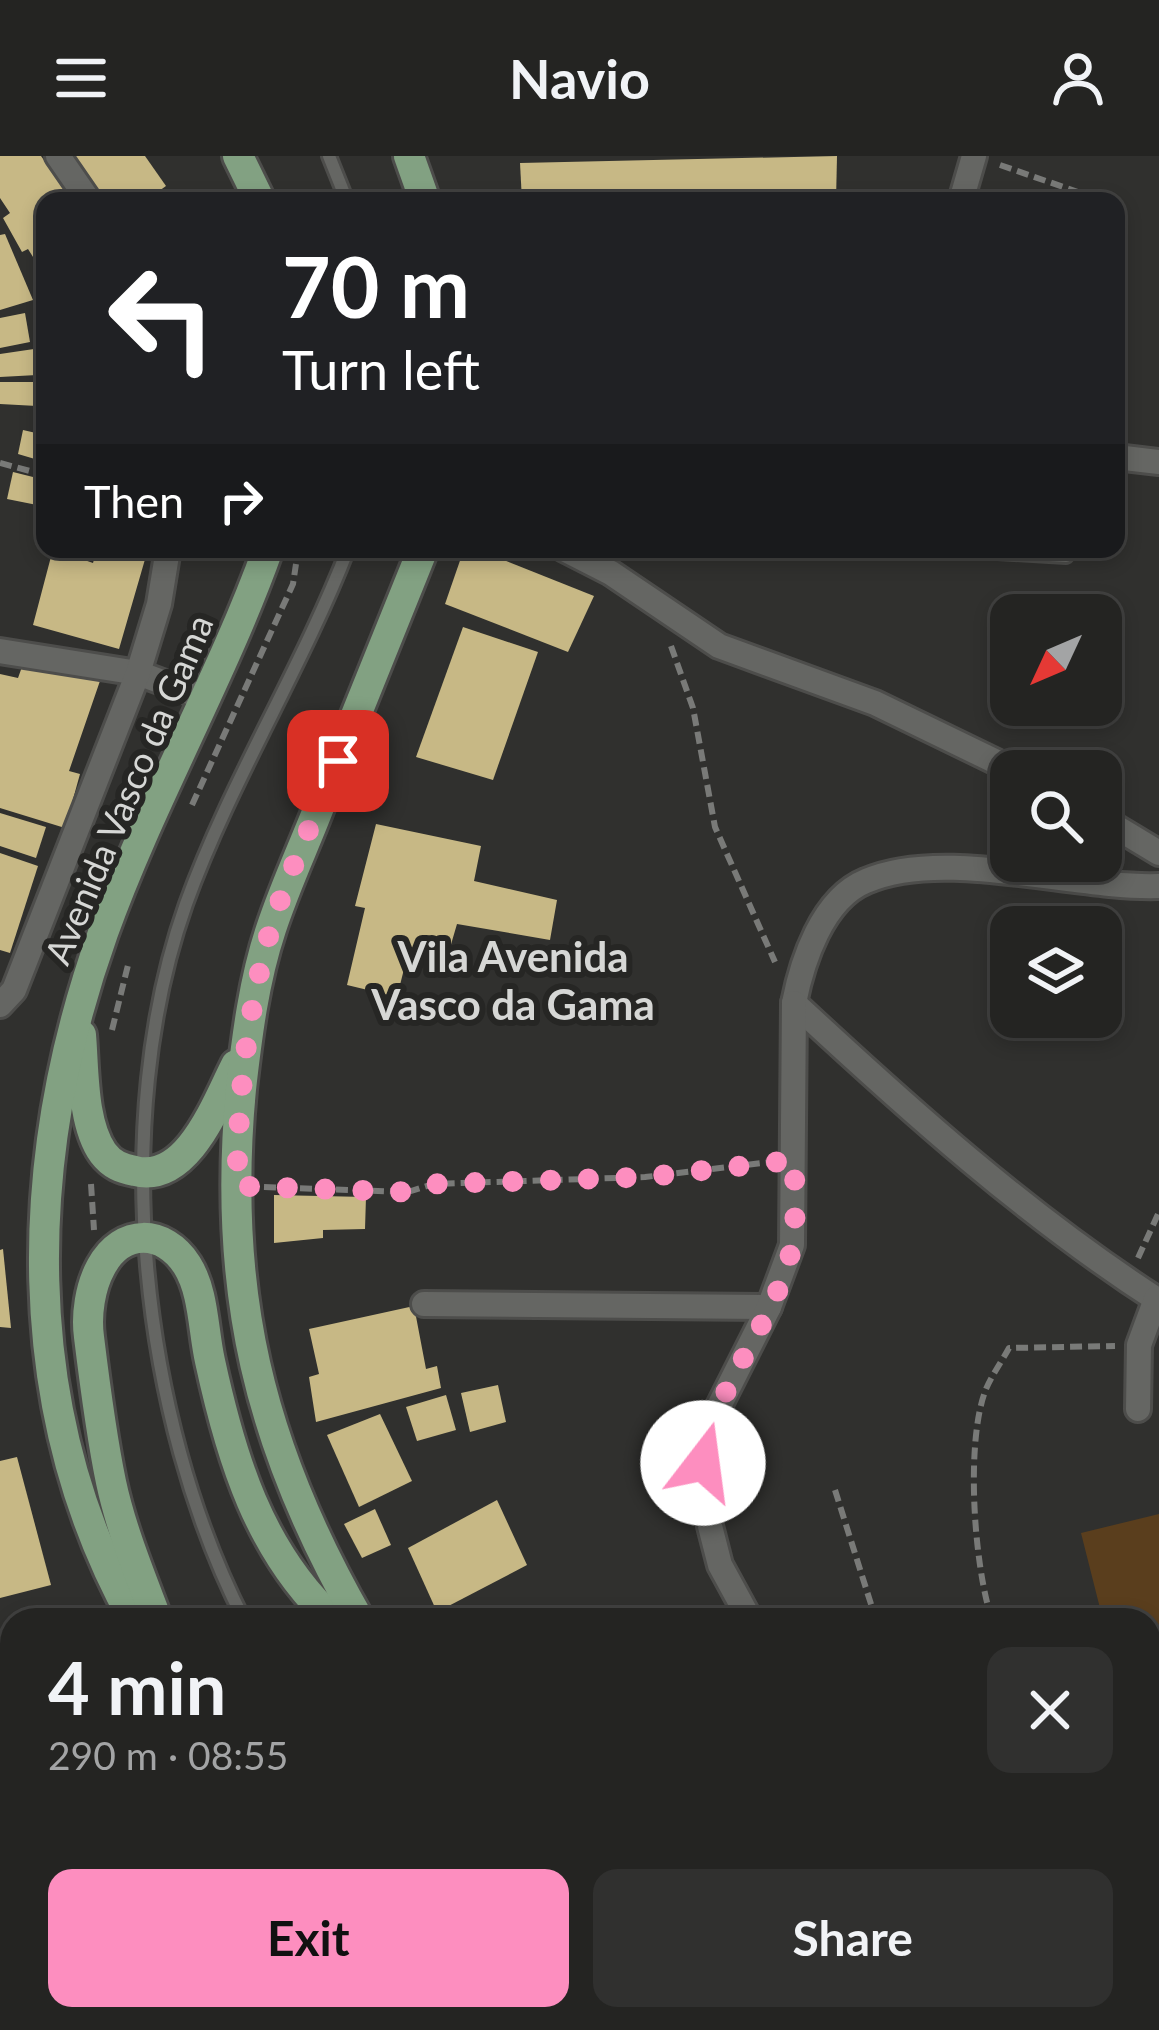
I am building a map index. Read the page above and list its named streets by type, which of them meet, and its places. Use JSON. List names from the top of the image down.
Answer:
{
  "streets": {
    "main road": ["Avenida Vasco da Gama"]
  },
  "districts": ["Vila Avenida Vasco da Gama"],
  "north": "bottom left",
  "page": {
    "header": "Navio",
    "turn": ["70 m", "Turn left"],
    "then": "Then",
    "heading": ["4 min", "290 m · 08:55"],
    "buttons": ["Exit", "Share"]
  }
}
